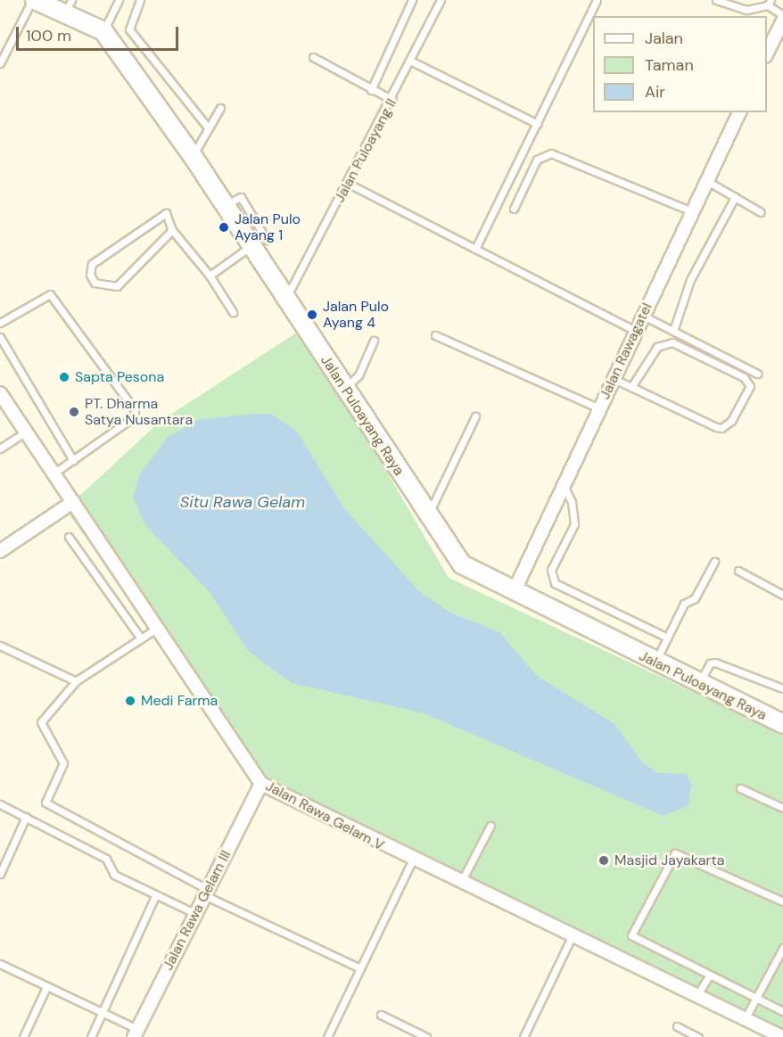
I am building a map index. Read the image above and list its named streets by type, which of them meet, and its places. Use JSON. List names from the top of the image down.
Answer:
{
  "streets": {
    "street": [
      "Jalan Rawagatel",
      "Jalan Puloayang Raya",
      "Jalan Rawa Gelam V",
      "Jalan Rawa Gelam III"
    ],
    "lane": ["Jalan Puloayang II"]
  },
  "crossings": [
    ["Jalan Puloayang II", "Jalan Puloayang Raya"],
    ["Jalan Rawagatel", "Jalan Puloayang Raya"],
    ["Jalan Rawa Gelam V", "Jalan Rawa Gelam III"]
  ],
  "water": ["Situ Rawa Gelam"],
  "places": [
    "Jalan Pulo Ayang 1",
    "Jalan Pulo Ayang 4",
    "Sapta Pesona",
    "PT. Dharma Satya Nusantara",
    "Medi Farma",
    "Masjid Jayakarta"
  ],
  "legend": ["Jalan", "Taman", "Air"],
  "scale_bar": "100 m"
}
